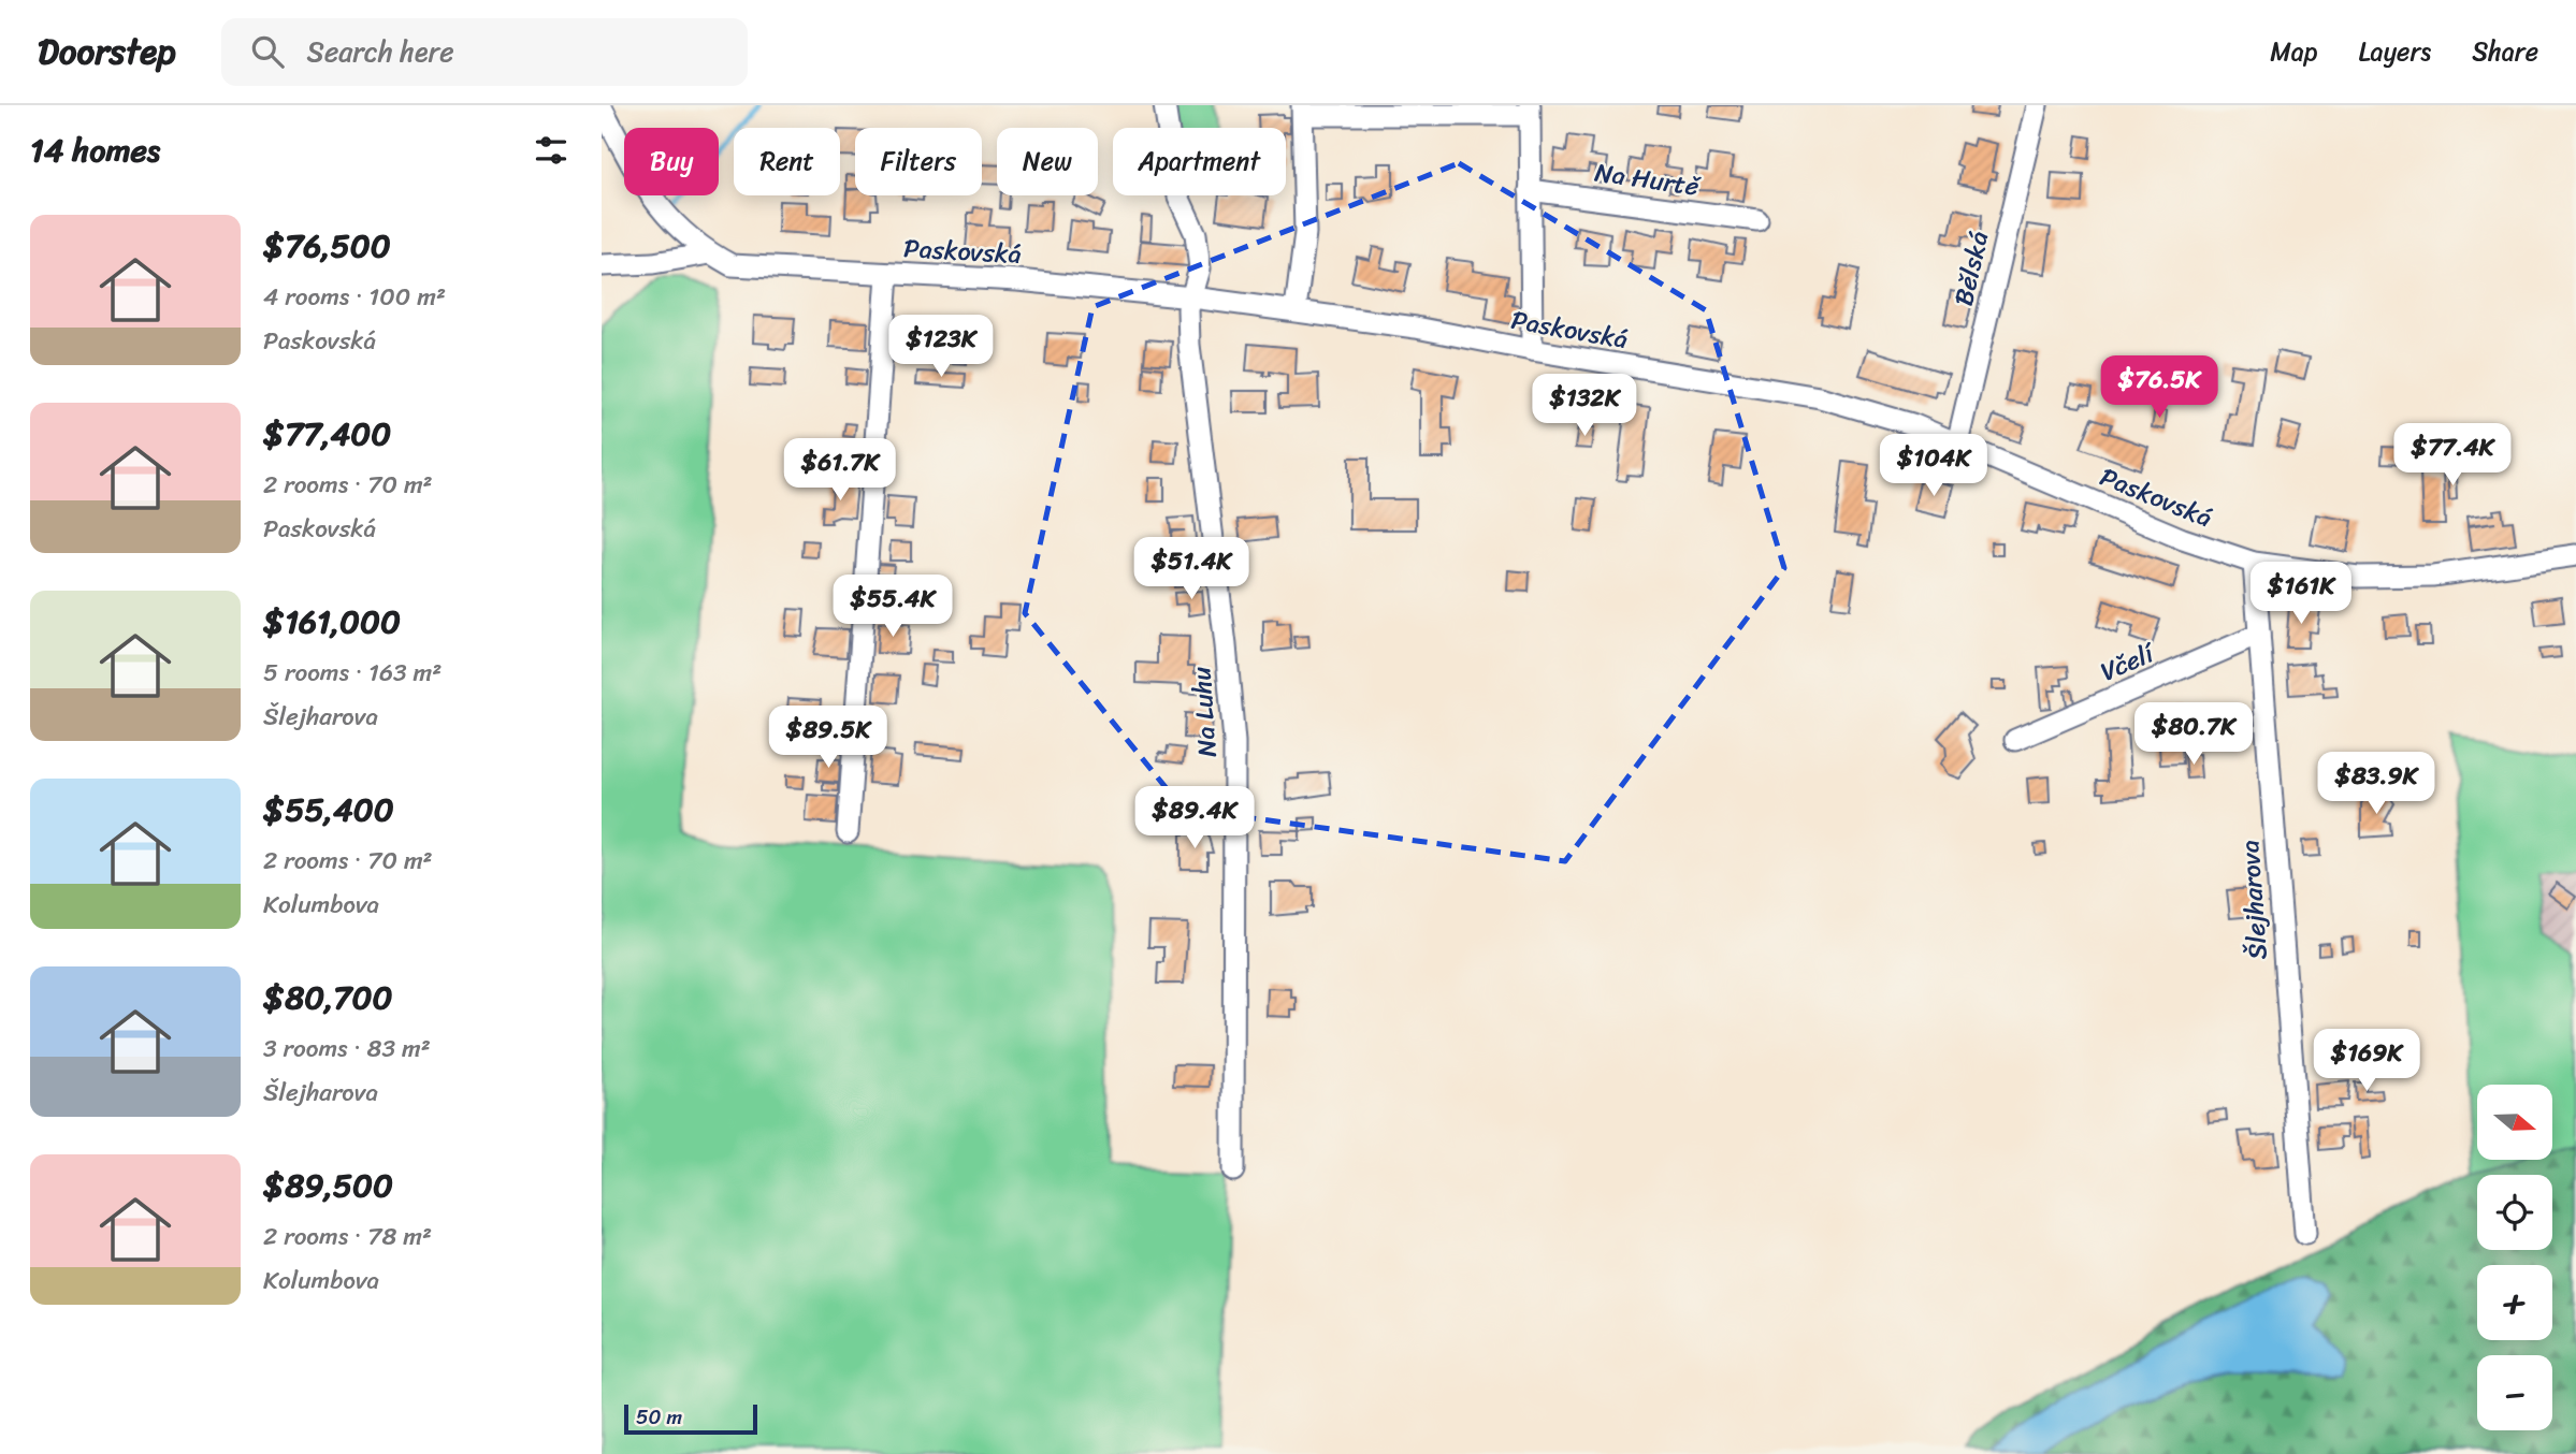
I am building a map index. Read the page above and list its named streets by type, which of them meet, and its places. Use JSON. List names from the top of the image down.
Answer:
{
  "streets": {
    "street": [
      "Na Hurtě",
      "Paskovská",
      "Bělská",
      "Včelí",
      "Na Luhu",
      "Šlejharova"
    ]
  },
  "crossings": [
    ["Paskovská", "Bělská"],
    ["Paskovská", "Na Luhu"],
    ["Paskovská", "Šlejharova"],
    ["Včelí", "Šlejharova"]
  ],
  "scale_bar": "50 m",
  "north": "right",
  "page": {
    "header": "Doorstep",
    "search": "Search here",
    "nav": ["Map", "Layers", "Share"],
    "heading": "14 homes",
    "chip": [
      "Buy",
      "Rent",
      "Filters",
      "New",
      "Apartment"
    ],
    "list": [
      {
        "name": "$76,500",
        "note": "4 rooms · 100 m² · Paskovská"
      },
      {
        "name": "$77,400",
        "note": "2 rooms · 70 m² · Paskovská"
      },
      {
        "name": "$161,000",
        "note": "5 rooms · 163 m² · Šlejharova"
      },
      {
        "name": "$55,400",
        "note": "2 rooms · 70 m² · Kolumbova"
      },
      {
        "name": "$80,700",
        "note": "3 rooms · 83 m² · Šlejharova"
      },
      {
        "name": "$89,500",
        "note": "2 rooms · 78 m² · Kolumbova"
      }
    ],
    "price": [
      "$123K",
      "$76.5K",
      "$132K",
      "$77.4K",
      "$104K",
      "$61.7K",
      "$51.4K",
      "$161K",
      "$55.4K",
      "$80.7K",
      "$89.5K",
      "$83.9K",
      "$89.4K",
      "$169K"
    ],
    "map_buttons": ["+", "−"],
    "scale": "50 m"
  }
}
